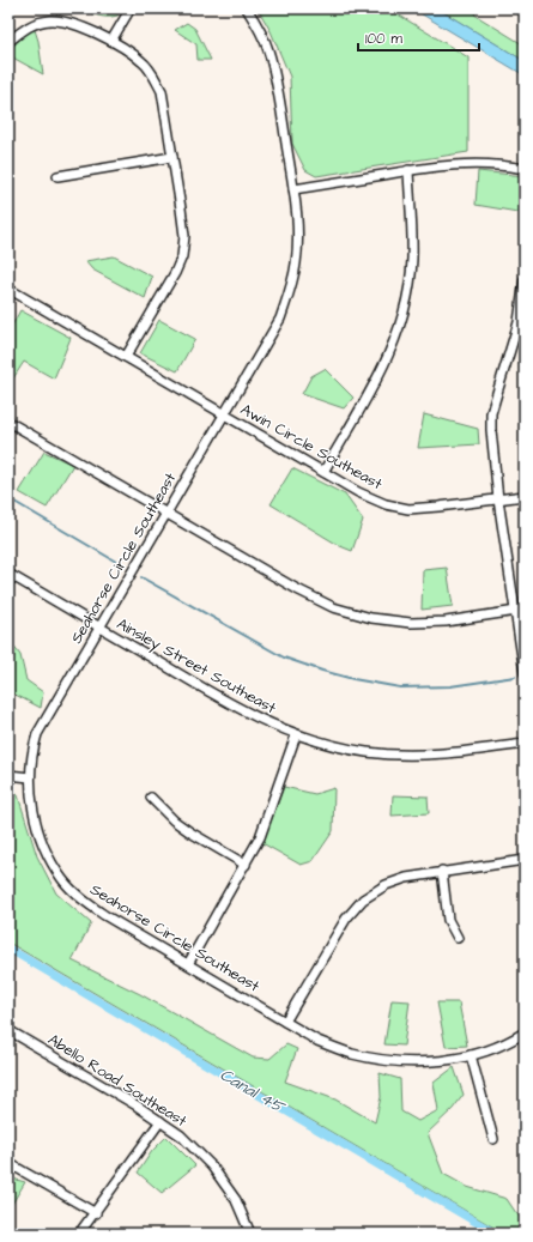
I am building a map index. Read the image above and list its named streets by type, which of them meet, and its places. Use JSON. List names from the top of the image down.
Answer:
{
  "streets": {
    "street": [
      "Awin Circle Southeast",
      "Seahorse Circle Southeast",
      "Ainsley Street Southeast",
      "Abello Road Southeast"
    ]
  },
  "crossings": [
    ["Awin Circle Southeast", "Seahorse Circle Southeast"],
    ["Seahorse Circle Southeast", "Ainsley Street Southeast"]
  ],
  "water": ["Canal 45"],
  "scale_bar": "100 m"
}
